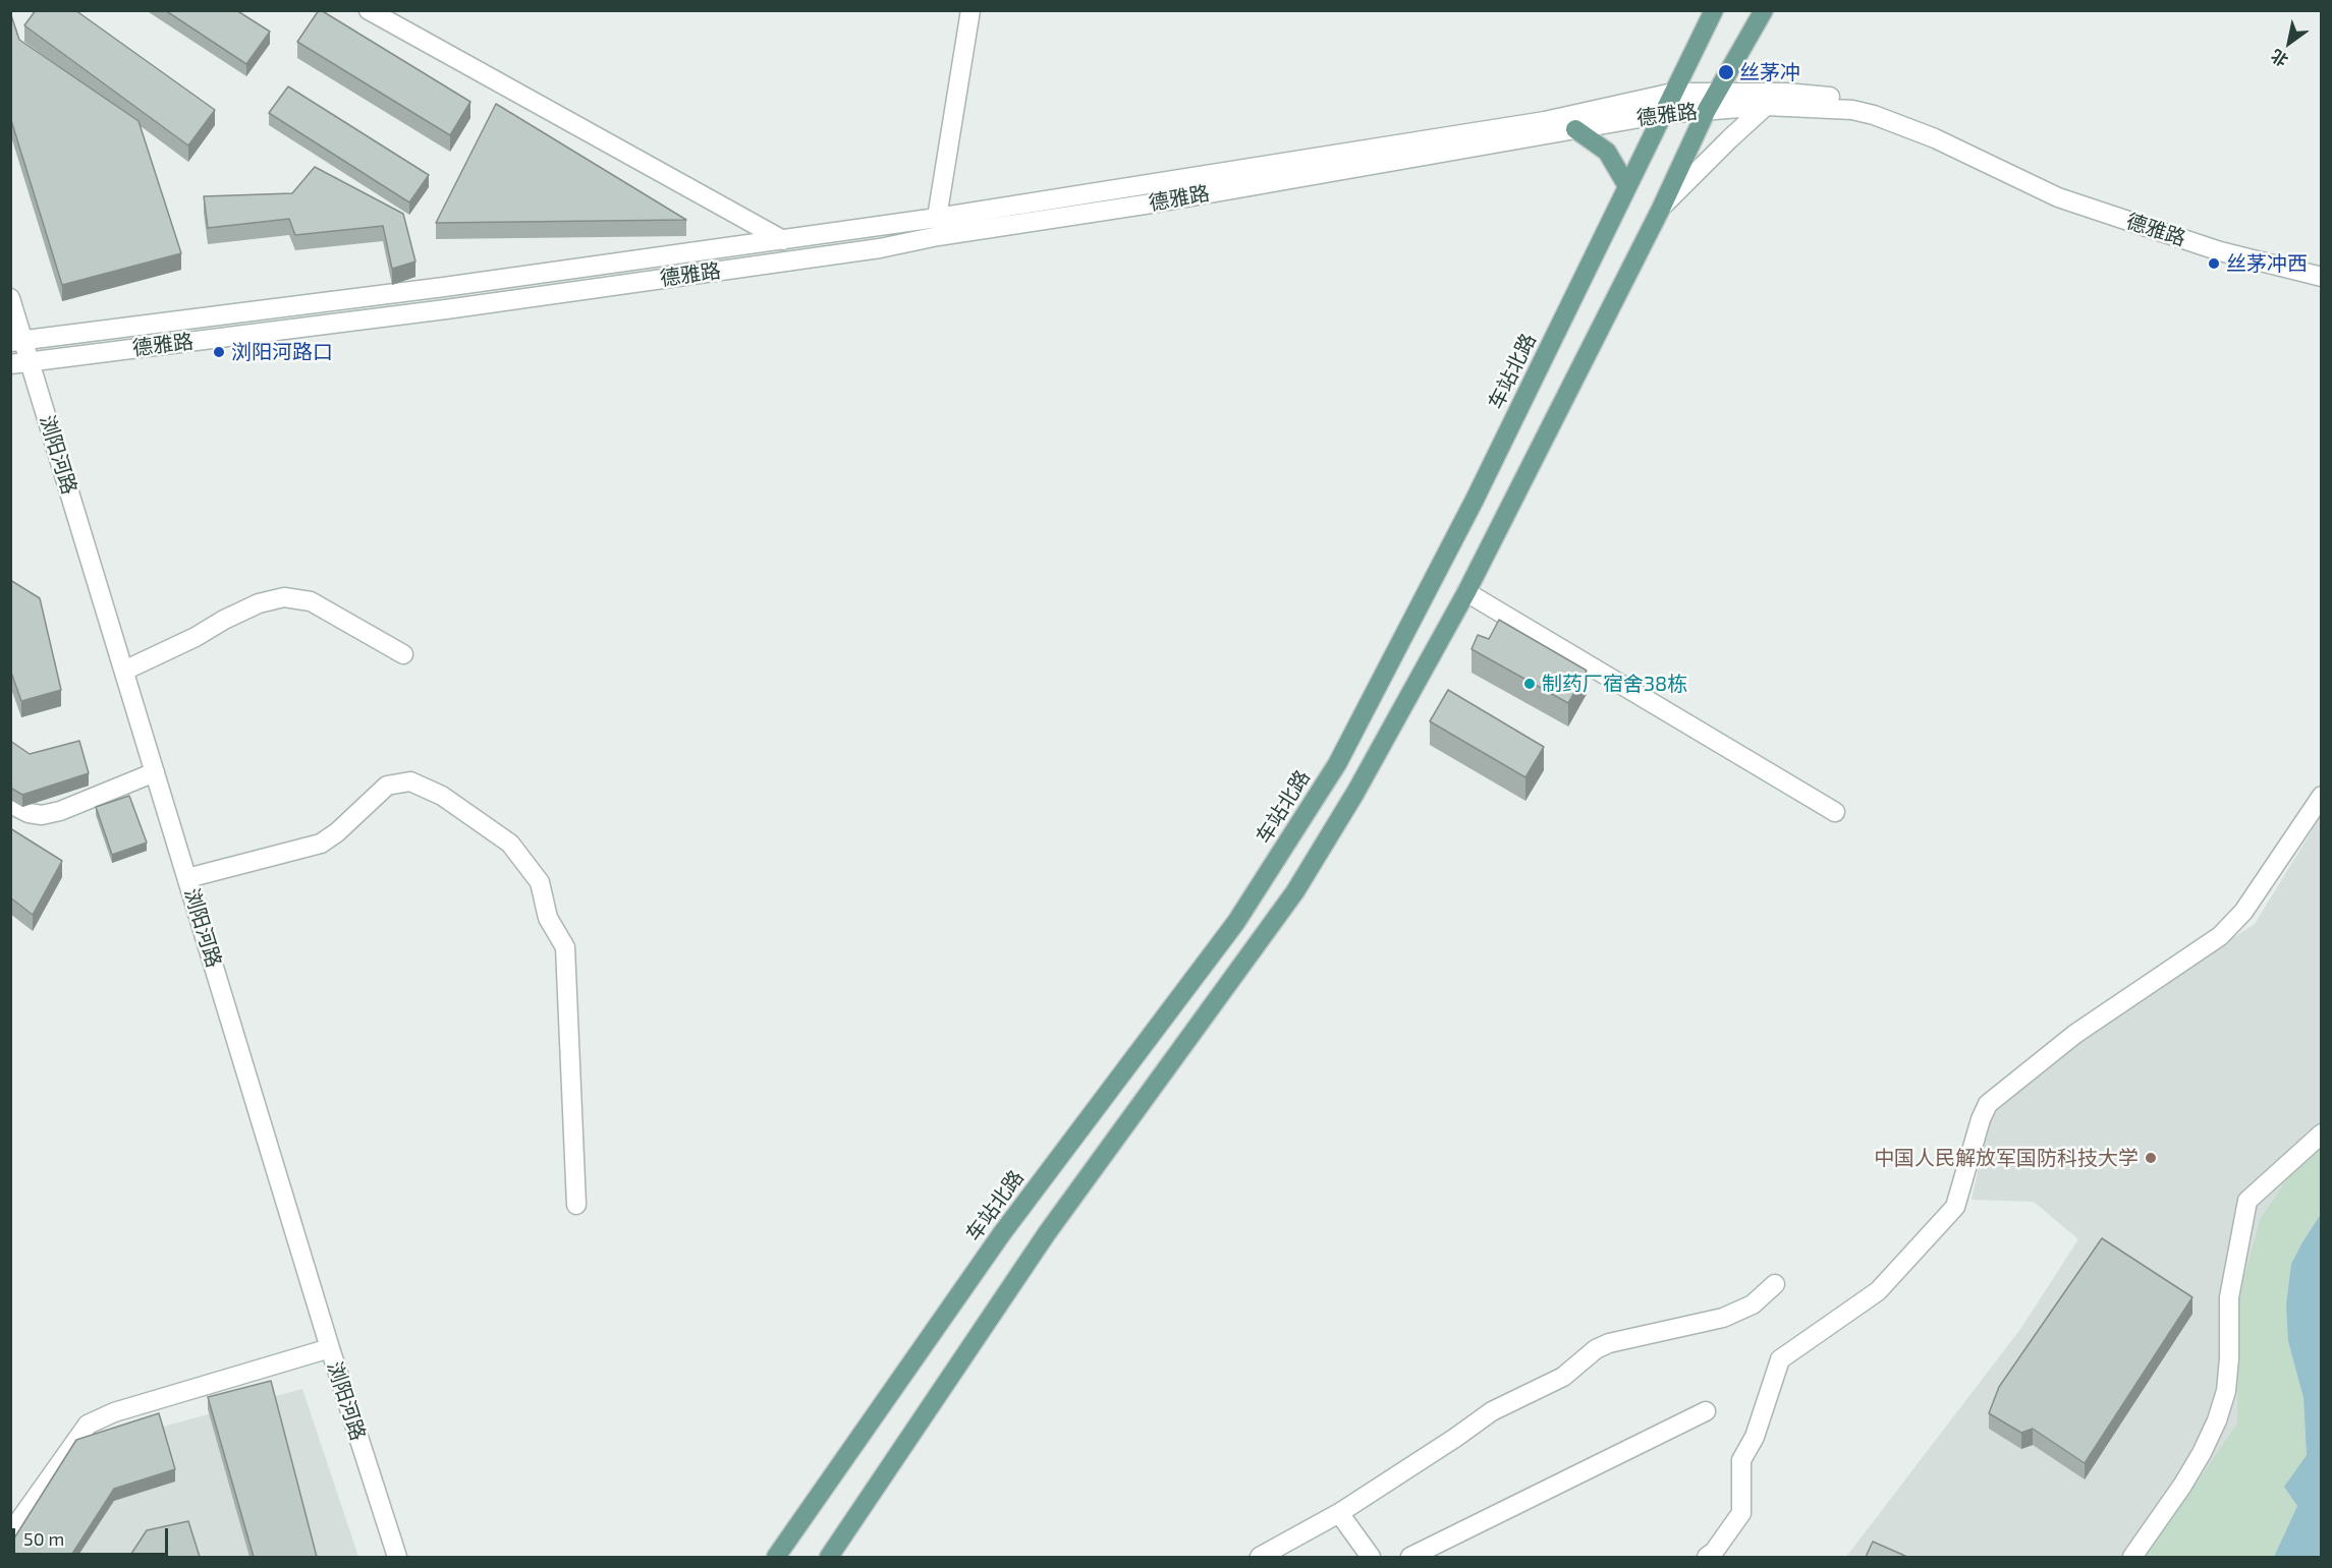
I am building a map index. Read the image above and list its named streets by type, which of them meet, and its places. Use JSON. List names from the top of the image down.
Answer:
{
  "streets": {
    "main road": ["车站北路"],
    "street": ["德雅路", "浏阳河路"]
  },
  "crossings": [
    ["德雅路", "车站北路"],
    ["德雅路", "浏阳河路"]
  ],
  "places": [
    "丝茅冲",
    "丝茅冲西",
    "浏阳河路口",
    "制药厂宿舍38栋",
    "中国人民解放军国防科技大学"
  ],
  "scale_bar": "50 m",
  "north": "bottom left"
}
